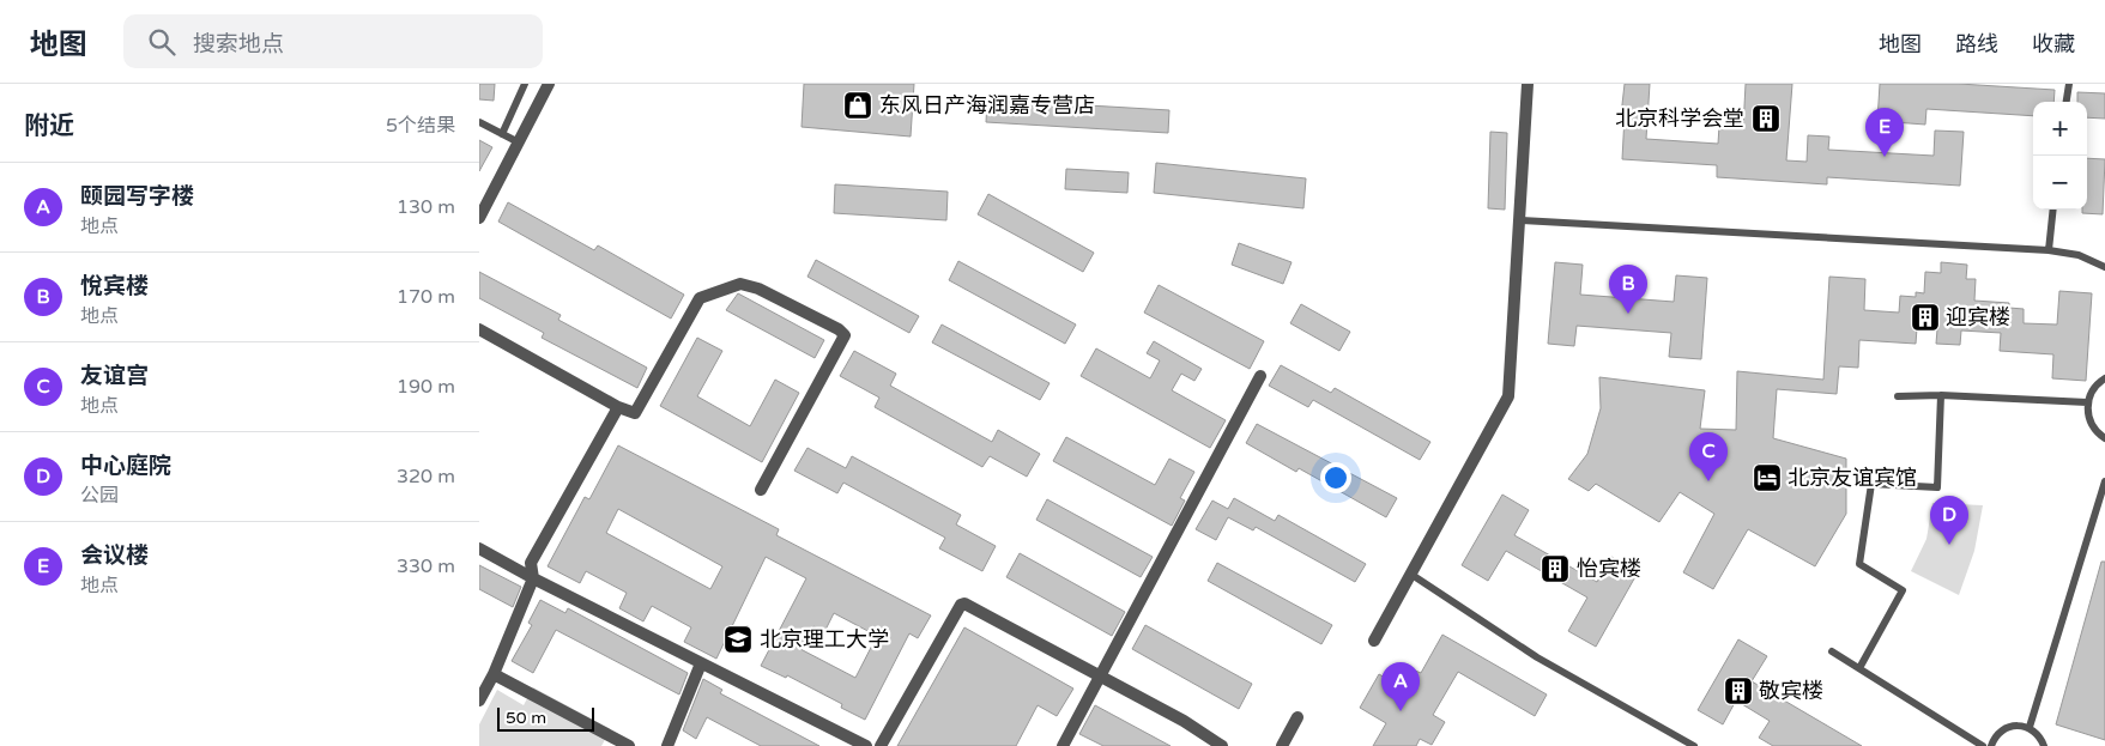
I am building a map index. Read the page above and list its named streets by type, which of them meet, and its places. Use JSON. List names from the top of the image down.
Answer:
{
  "places": {
    "shop": ["东风日产海润嘉专营店"],
    "building": [
      "北京科学会堂",
      "迎宾楼",
      "怡宾楼",
      "敬宾楼"
    ],
    "hotel": ["北京友谊宾馆"],
    "school or university": ["北京理工大学"]
  },
  "scale_bar": "50 m",
  "page": {
    "header": "地图",
    "search": "搜索地点",
    "nav": ["地图", "路线", "收藏"],
    "heading": ["附近", "5个结果"],
    "map_buttons": ["+", "−"],
    "pins": [
      "E",
      "B",
      "C",
      "D",
      "A"
    ],
    "list": [
      {
        "mark": "A",
        "name": "颐园写字楼",
        "note": "地点",
        "value": "130 m"
      },
      {
        "mark": "B",
        "name": "悅宾楼",
        "note": "地点",
        "value": "170 m"
      },
      {
        "mark": "C",
        "name": "友谊宫",
        "note": "地点",
        "value": "190 m"
      },
      {
        "mark": "D",
        "name": "中心庭院",
        "note": "公园",
        "value": "320 m"
      },
      {
        "mark": "E",
        "name": "会议楼",
        "note": "地点",
        "value": "330 m"
      }
    ],
    "scale": "50 m"
  }
}
